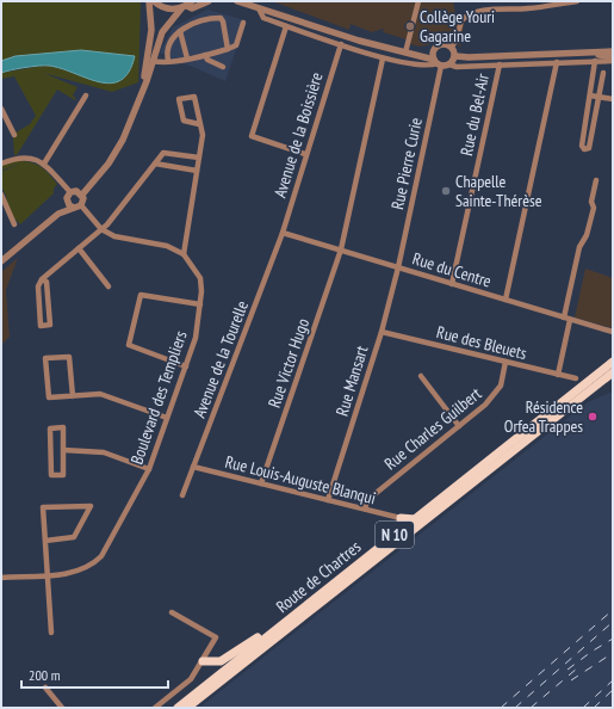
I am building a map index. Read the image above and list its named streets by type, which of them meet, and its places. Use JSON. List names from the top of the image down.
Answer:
{
  "streets": {
    "main road": ["N 10", "Route de Chartres"],
    "street": [
      "Rue du Bel-Air",
      "Avenue de la Boissière",
      "Rue Pierre Curie",
      "Rue du Centre",
      "Rue des Bleuets",
      "Avenue de la Tourelle",
      "Rue Victor Hugo",
      "Rue Mansart",
      "Boulevard des Templiers",
      "Rue Charles Guilbert",
      "Rue Louis-Auguste Blanqui"
    ]
  },
  "crossings": [
    ["Rue du Bel-Air", "Rue du Centre"],
    ["Avenue de la Boissière", "Rue du Centre"],
    ["Avenue de la Boissière", "Avenue de la Tourelle"],
    ["Rue Pierre Curie", "Rue du Centre"],
    ["Rue Pierre Curie", "Rue Mansart"],
    ["Rue du Centre", "Avenue de la Tourelle"],
    ["Rue du Centre", "Rue Victor Hugo"],
    ["Rue du Centre", "Rue Mansart"],
    ["Rue des Bleuets", "Rue Mansart"],
    ["Rue des Bleuets", "Rue Charles Guilbert"],
    ["Avenue de la Tourelle", "Rue Louis-Auguste Blanqui"],
    ["Rue Victor Hugo", "Rue Louis-Auguste Blanqui"],
    ["Rue Mansart", "Rue Louis-Auguste Blanqui"],
    ["Rue Charles Guilbert", "Rue Louis-Auguste Blanqui"]
  ],
  "places": ["Collège Youri Gagarine", "Chapelle Sainte-Thérèse", "Résidence Orfea Trappes"],
  "scale_bar": "200 m"
}
